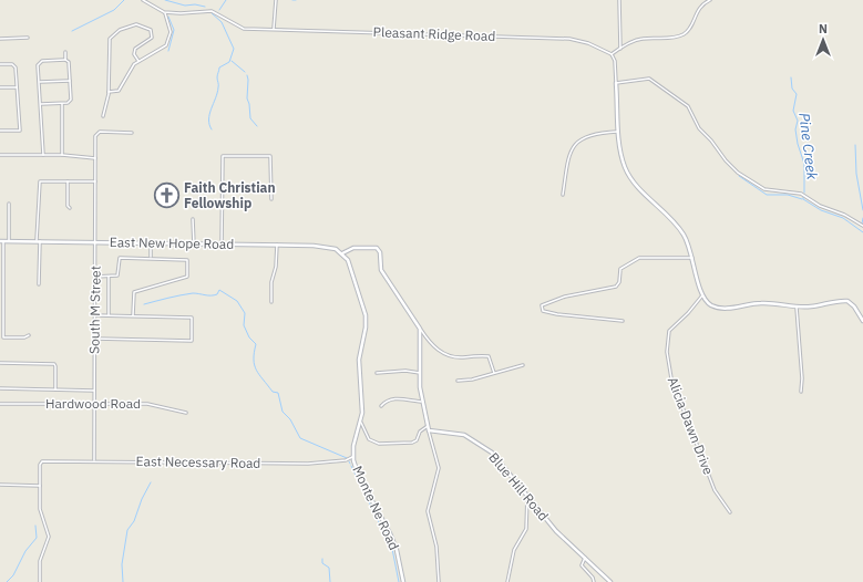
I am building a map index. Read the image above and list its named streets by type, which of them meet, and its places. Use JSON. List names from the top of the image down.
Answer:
{
  "streets": {
    "street": [
      "Pleasant Ridge Road",
      "East New Hope Road",
      "South M Street",
      "Hardwood Road",
      "Alicia Dawn Drive",
      "East Necessary Road",
      "Blue Hill Road",
      "Monte Ne Road"
    ]
  },
  "crossings": [
    ["East New Hope Road", "South M Street"],
    ["East New Hope Road", "Monte Ne Road"],
    ["South M Street", "Hardwood Road"],
    ["South M Street", "East Necessary Road"],
    ["East Necessary Road", "Monte Ne Road"]
  ],
  "water": ["Pine Creek"],
  "places": {
    "church": ["Faith Christian Fellowship"]
  },
  "north": "top"
}
